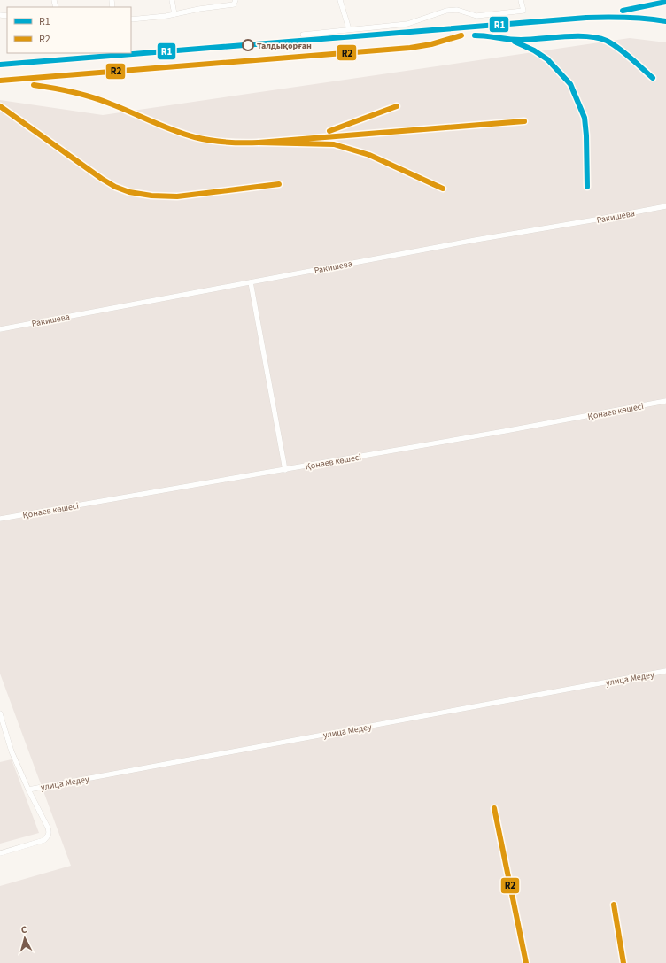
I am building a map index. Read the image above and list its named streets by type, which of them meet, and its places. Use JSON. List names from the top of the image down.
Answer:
{
  "streets": {
    "street": ["Ракишева", "Қонаев көшесі", "улица Медеу"]
  },
  "places": ["Талдықорған"],
  "lines": ["transit line R1", "transit line R2"],
  "legend": ["R1", "R2"],
  "north": "top"
}
